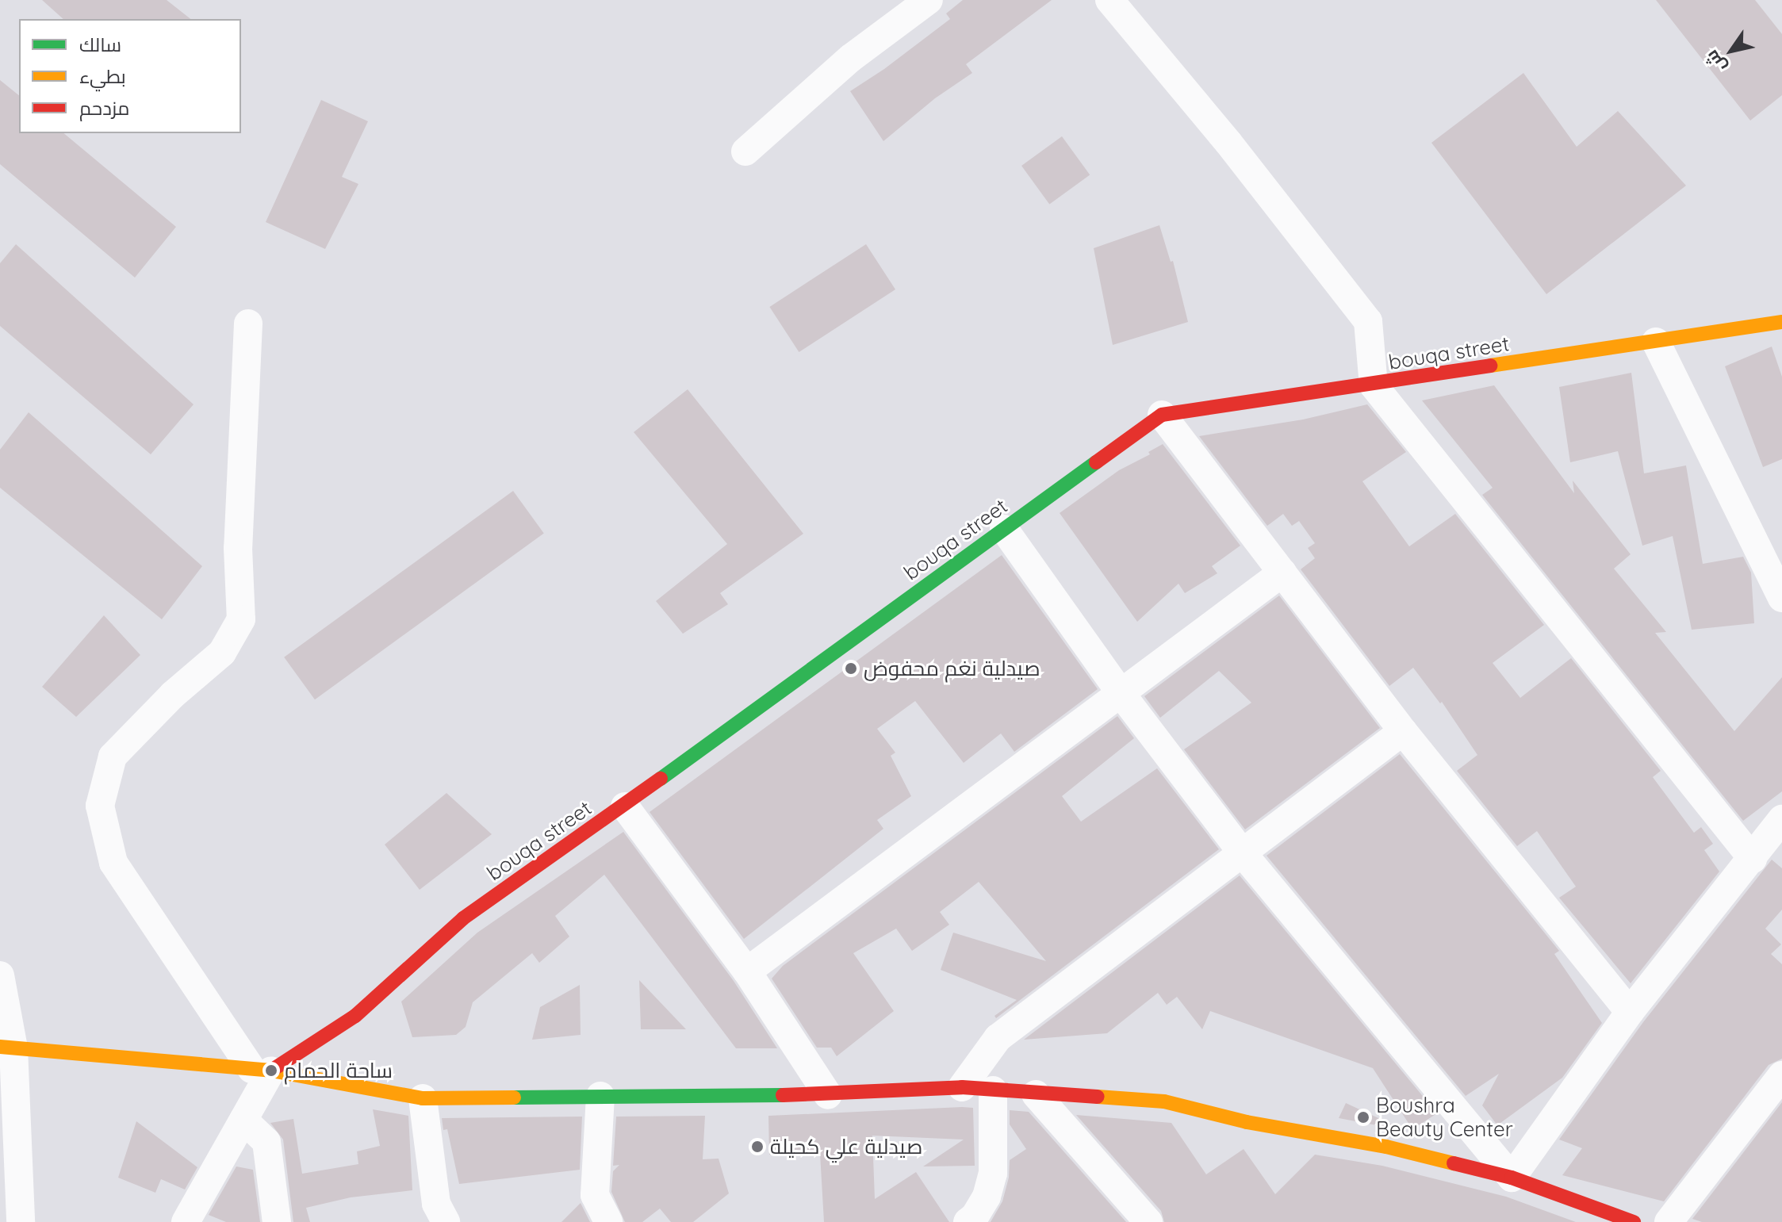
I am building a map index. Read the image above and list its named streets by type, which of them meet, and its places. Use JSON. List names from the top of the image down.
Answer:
{
  "streets": {
    "street": ["bouqa street"]
  },
  "places": [
    "صيدلية نغم محفوض",
    "ساحة الحمام",
    "Boushra Beauty Center",
    "صيدلية علي كحيلة"
  ],
  "legend": ["سالك", "بطيء", "مزدحم"],
  "north": "bottom left"
}
